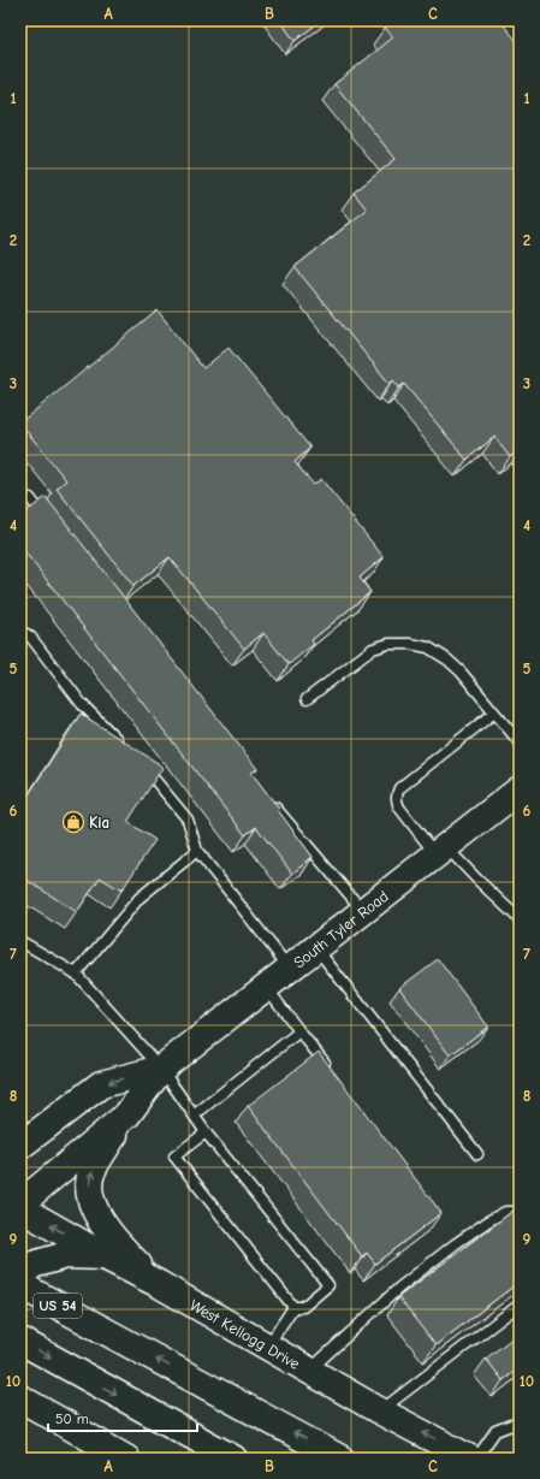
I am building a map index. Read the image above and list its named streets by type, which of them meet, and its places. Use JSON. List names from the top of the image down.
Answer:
{
  "streets": {
    "main road": ["South Tyler Road", "US 54", "West Kellogg Drive"]
  },
  "places": {
    "shop": ["Kia"]
  },
  "scale_bar": "50 m",
  "grid": {
    "columns": ["A", "B", "C"],
    "rows": [
      "1",
      "2",
      "3",
      "4",
      "5",
      "6",
      "7",
      "8",
      "9",
      "10"
    ]
  }
}
